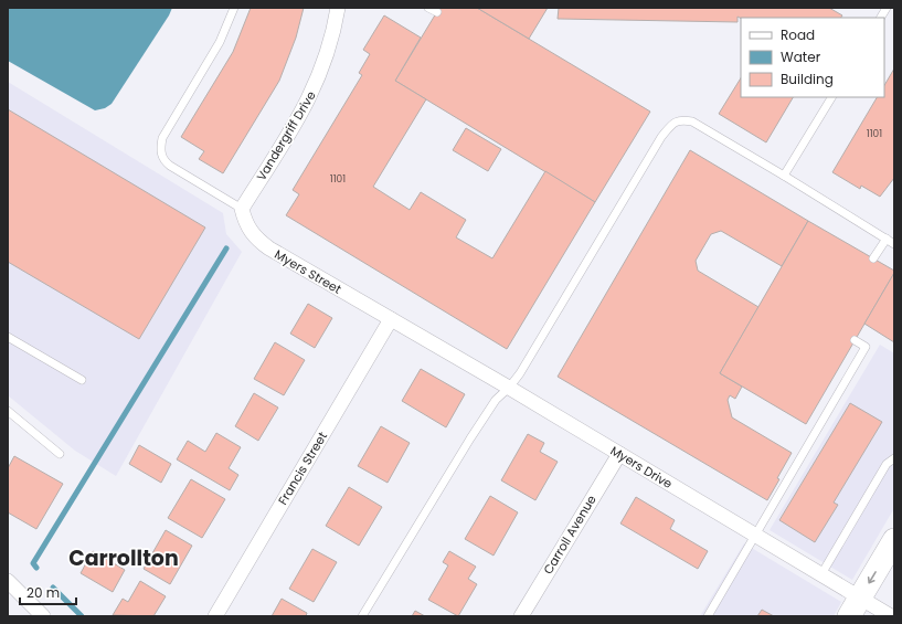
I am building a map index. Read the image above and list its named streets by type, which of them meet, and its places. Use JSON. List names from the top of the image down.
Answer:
{
  "streets": {
    "street": [
      "Vandergriff Drive",
      "Myers Street",
      "Myers Drive",
      "Francis Street",
      "Carroll Avenue"
    ]
  },
  "crossings": [
    ["Vandergriff Drive", "Myers Street"],
    ["Myers Street", "Myers Drive"],
    ["Myers Street", "Francis Street"],
    ["Myers Drive", "Francis Street"],
    ["Myers Drive", "Carroll Avenue"]
  ],
  "districts": ["Carrollton"],
  "house_numbers": ["1101", "1101"],
  "legend": ["Road", "Water", "Building"],
  "scale_bar": "20 m"
}
